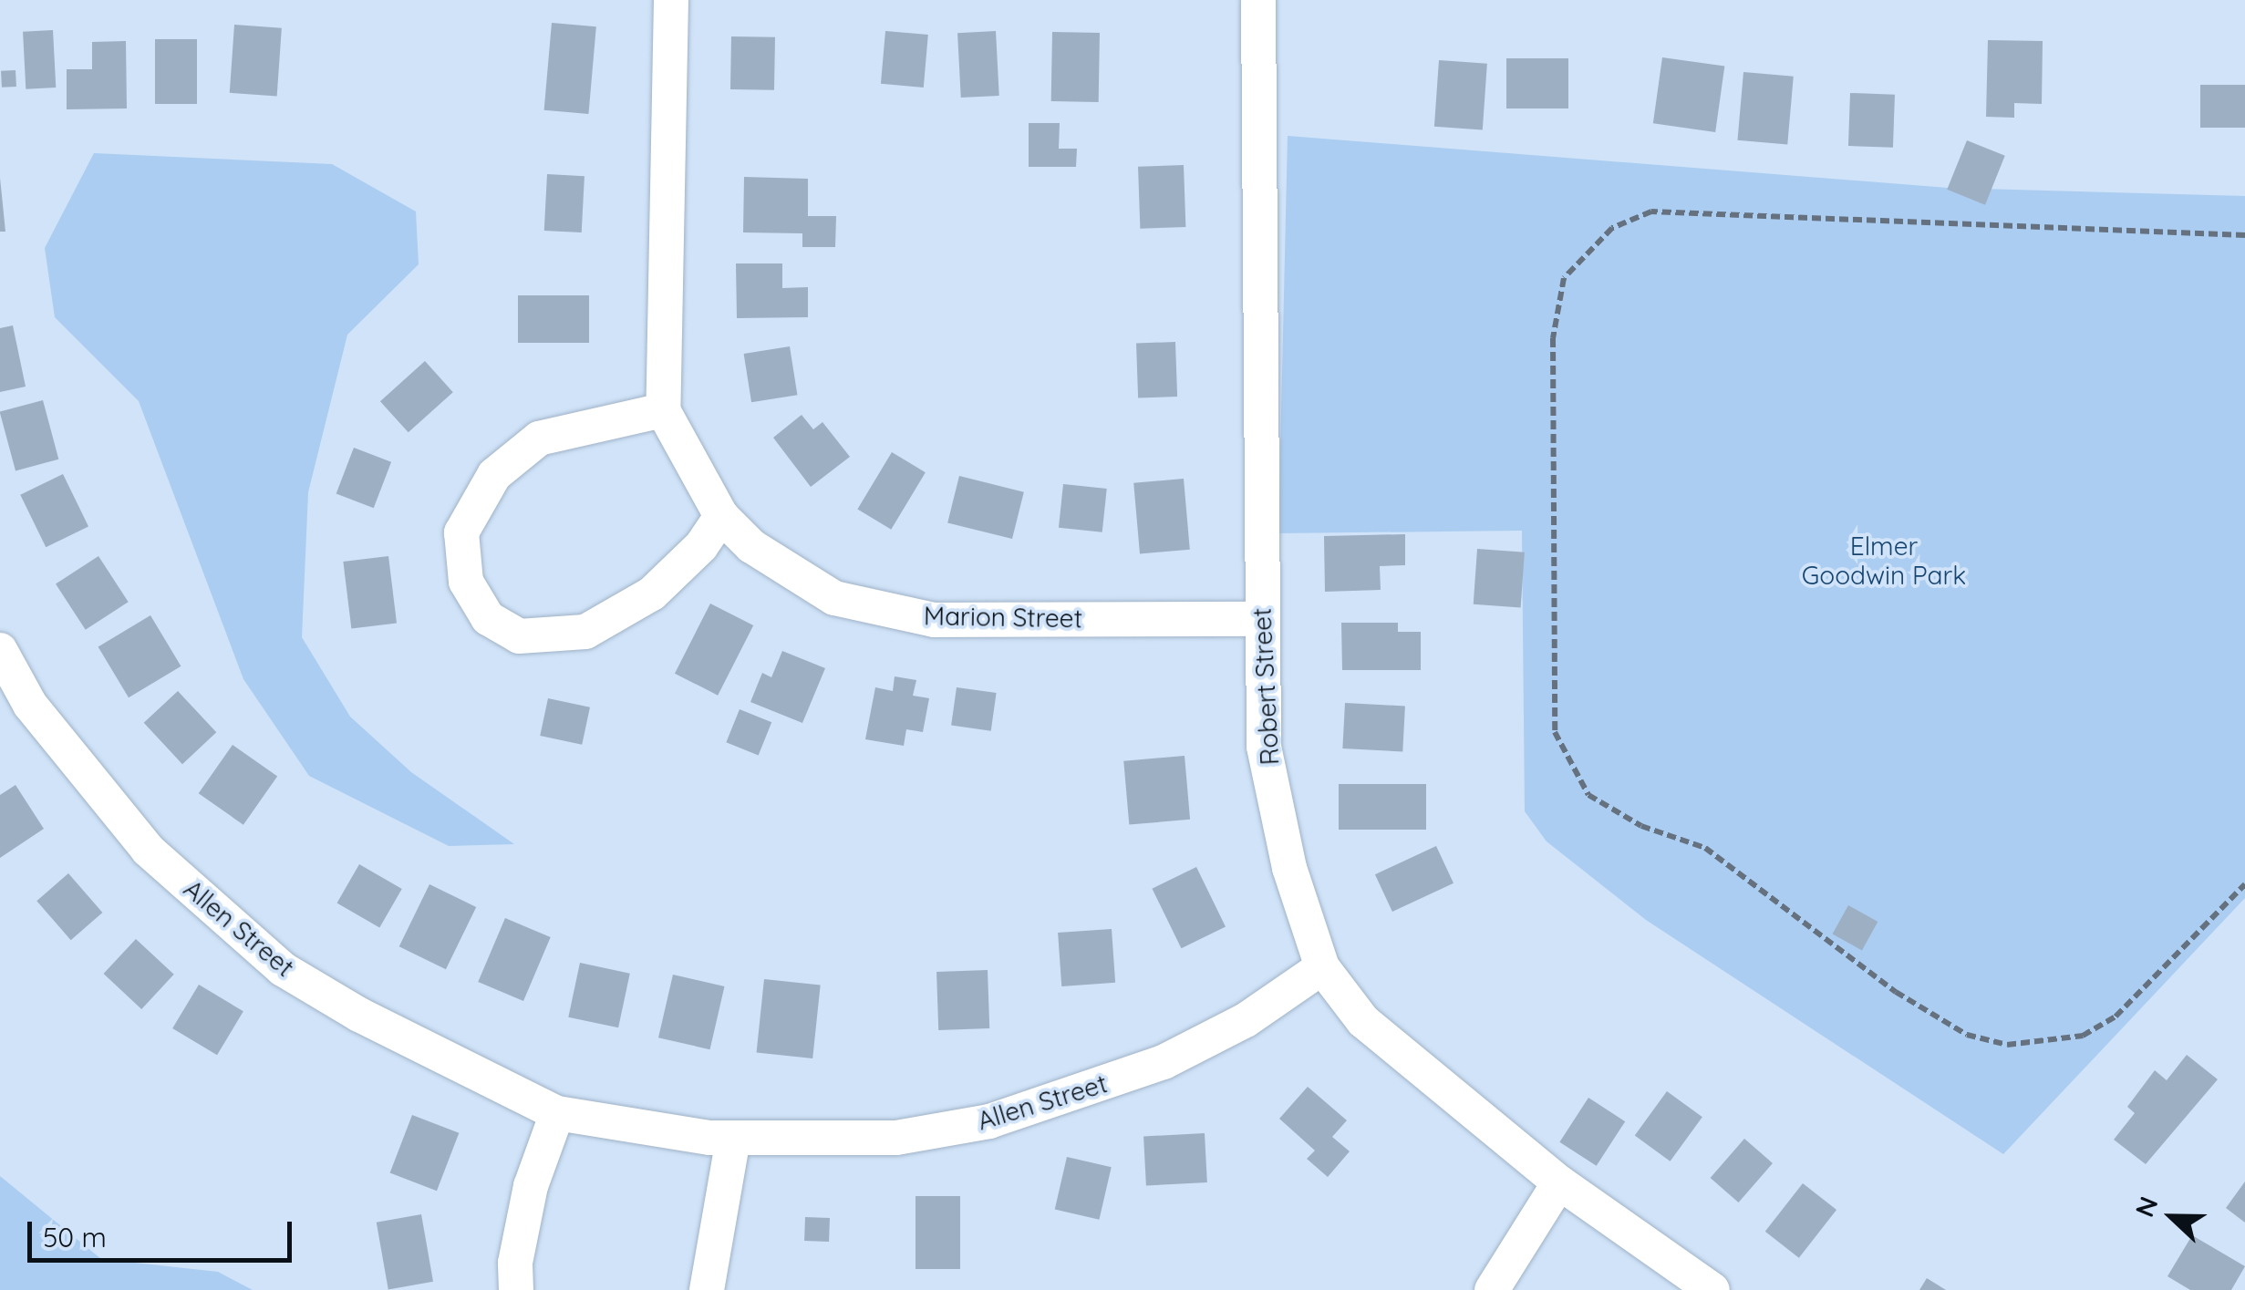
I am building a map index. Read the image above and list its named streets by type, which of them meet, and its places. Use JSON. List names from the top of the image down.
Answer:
{
  "streets": {
    "street": ["Marion Street", "Robert Street", "Allen Street"]
  },
  "crossings": [
    ["Marion Street", "Robert Street"],
    ["Robert Street", "Allen Street"]
  ],
  "parks": ["Elmer Goodwin Park"],
  "scale_bar": "50 m",
  "north": "left"
}
